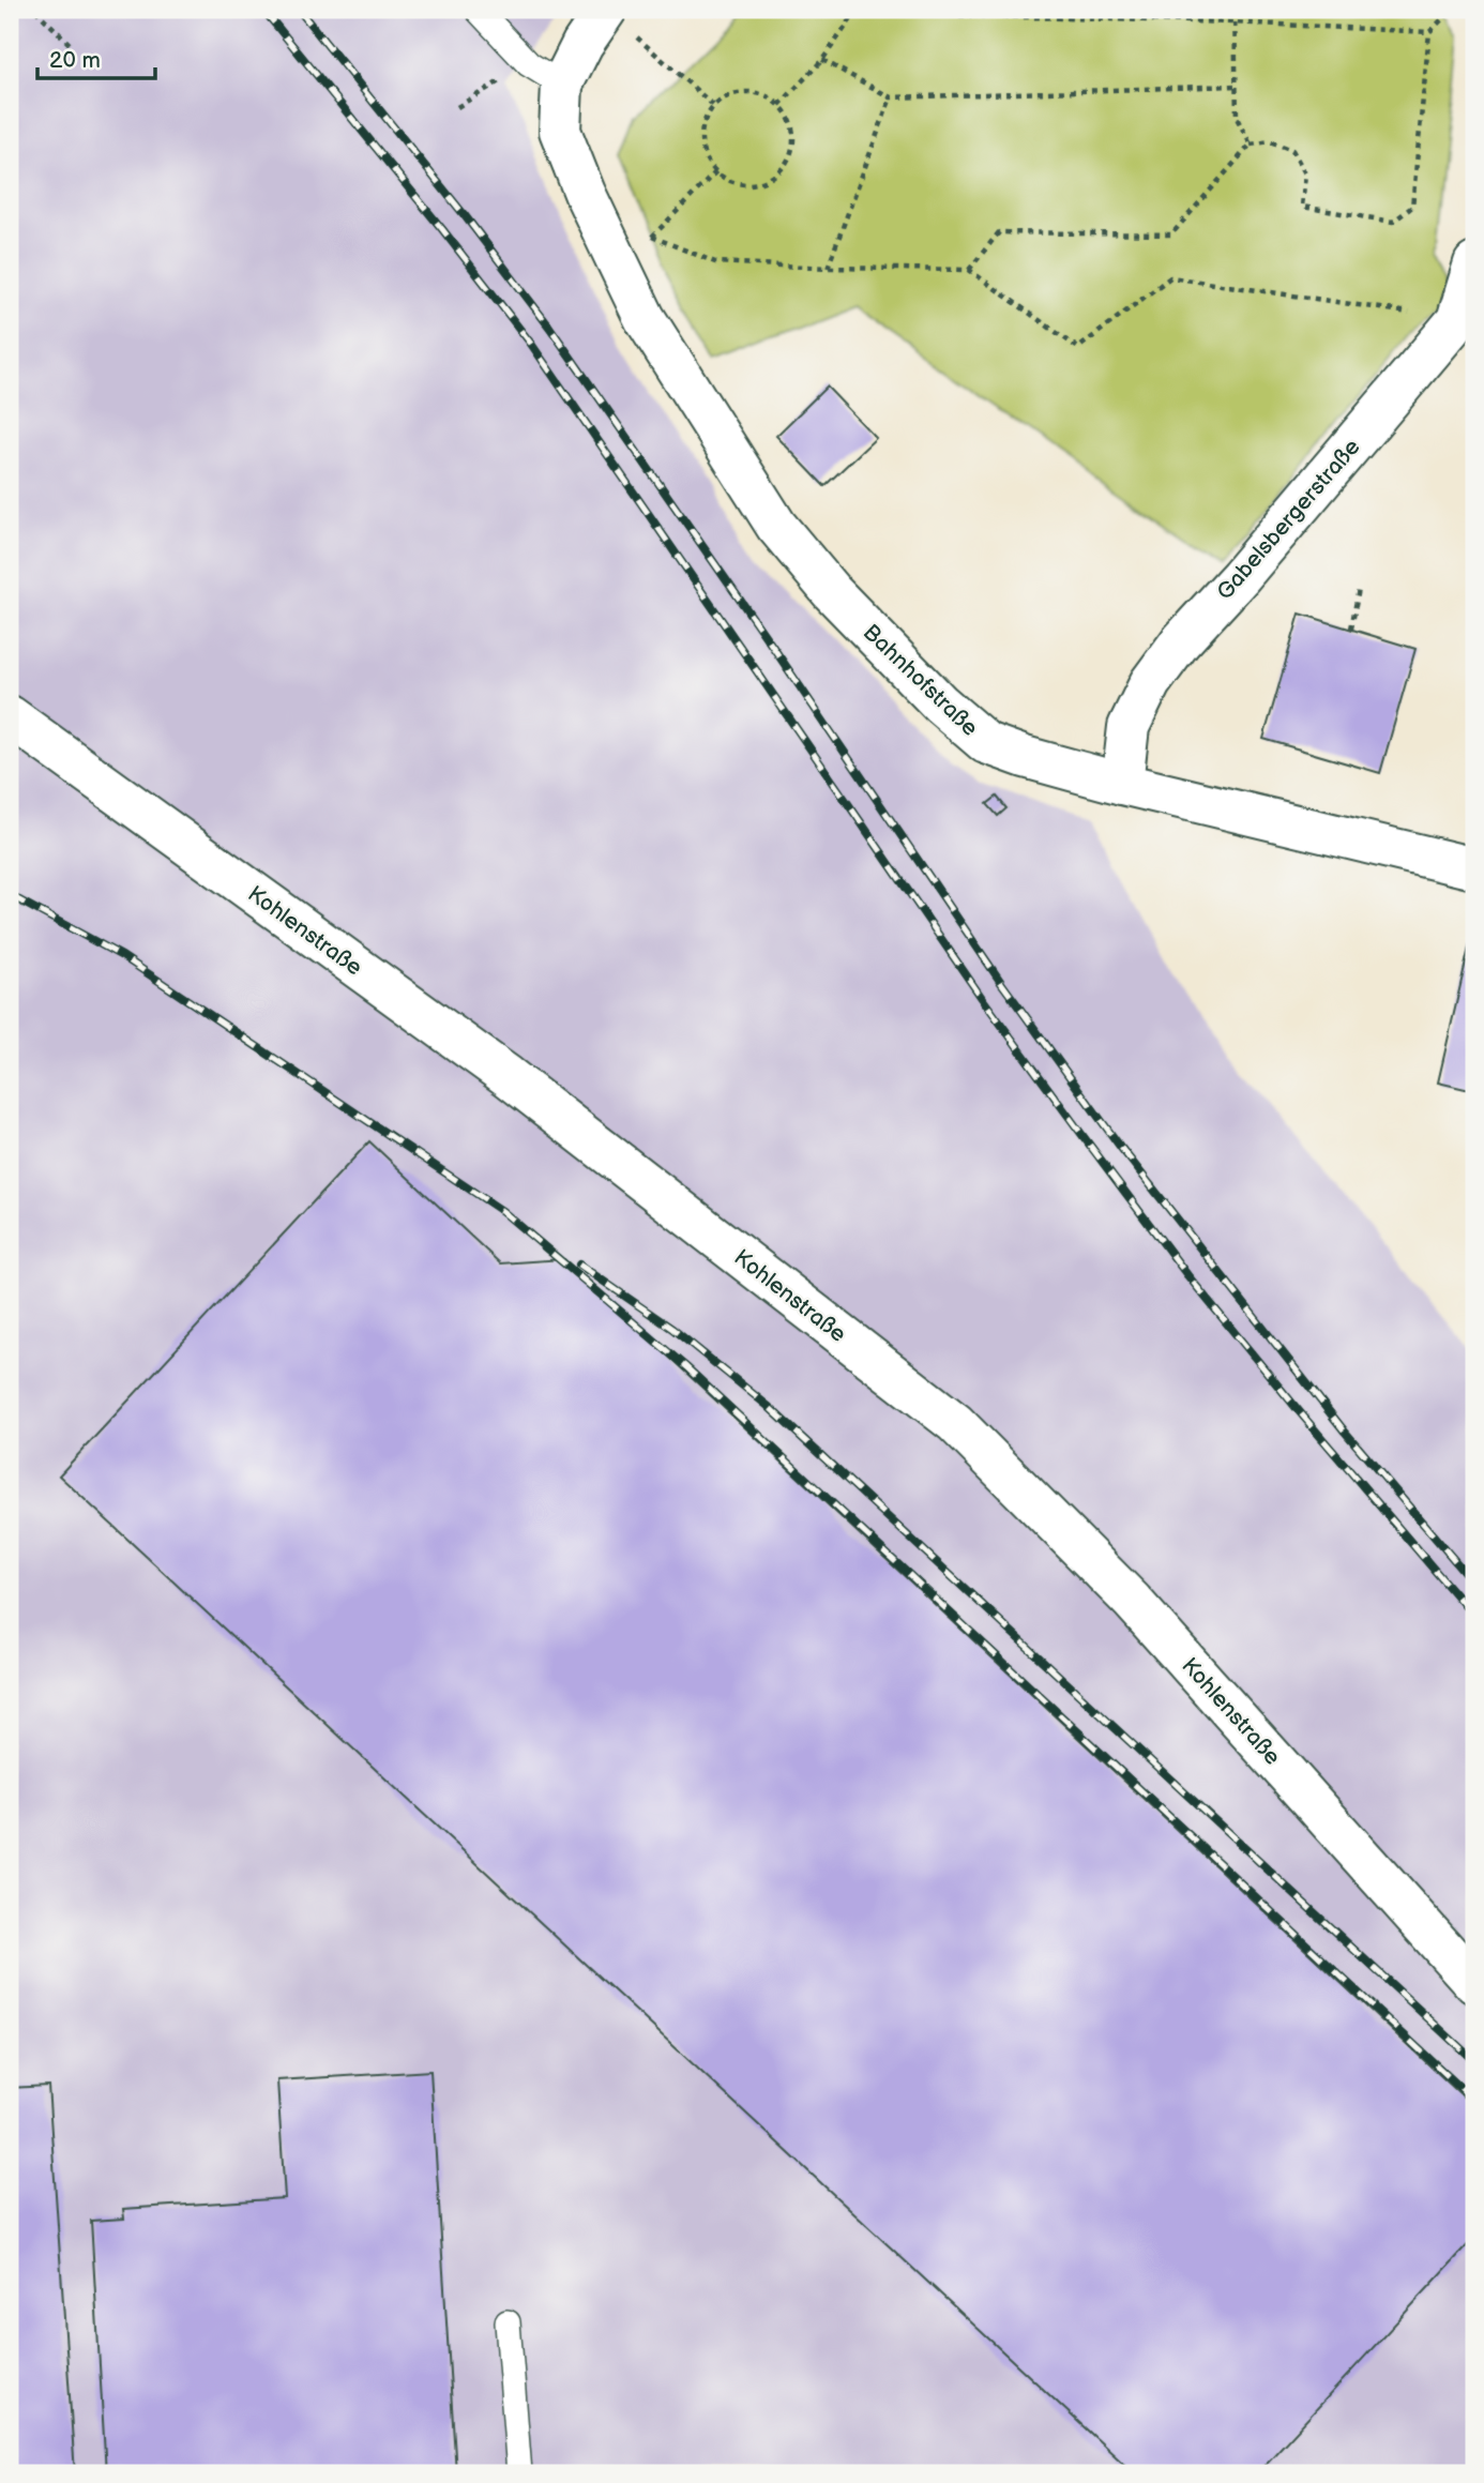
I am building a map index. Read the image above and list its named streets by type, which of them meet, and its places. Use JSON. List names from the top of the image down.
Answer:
{
  "streets": {
    "street": ["Gabelsbergerstraße", "Bahnhofstraße", "Kohlenstraße"]
  },
  "crossings": [
    ["Gabelsbergerstraße", "Bahnhofstraße"]
  ],
  "scale_bar": "20 m"
}
